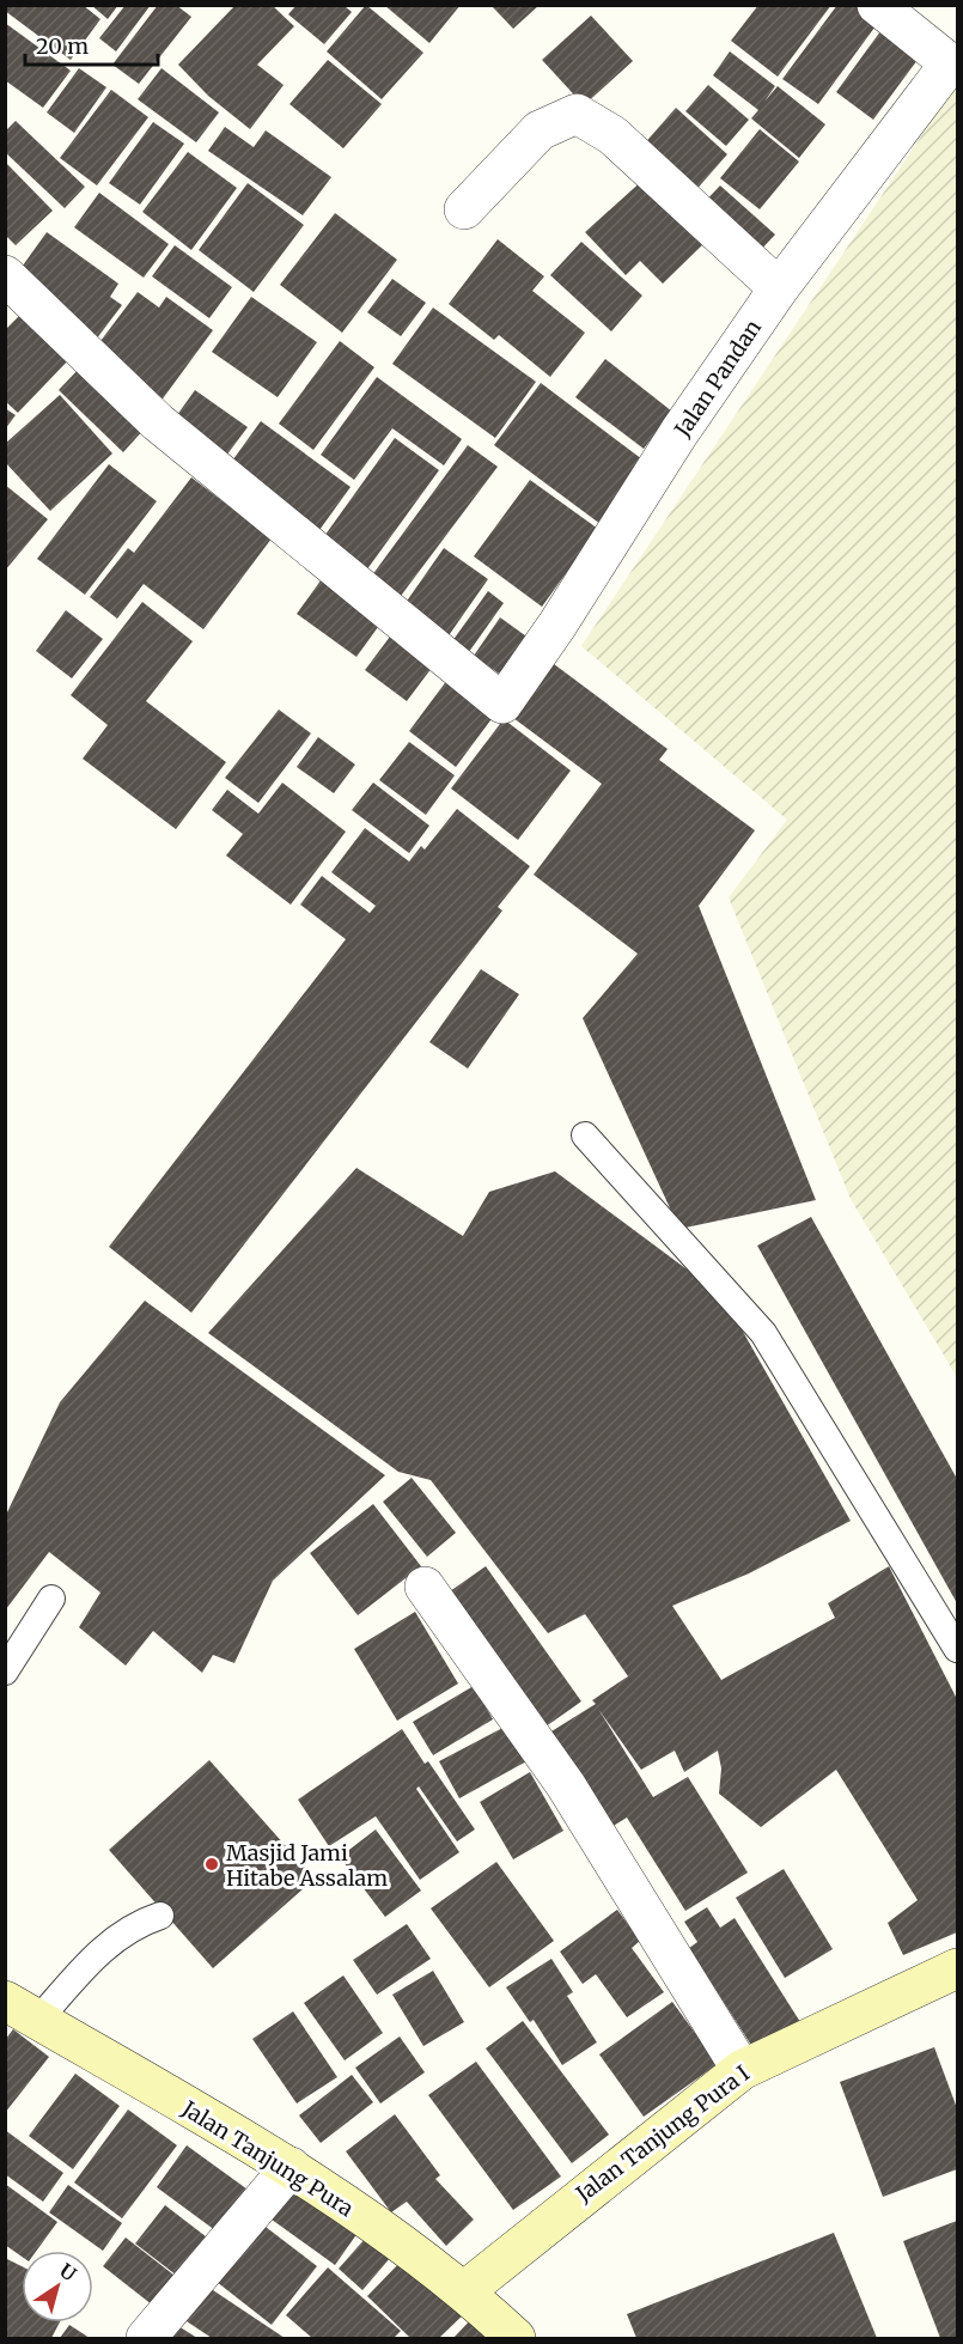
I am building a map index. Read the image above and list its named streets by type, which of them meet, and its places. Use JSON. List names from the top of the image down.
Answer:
{
  "streets": {
    "street": ["Jalan Pandan", "Jalan Tanjung Pura I", "Jalan Tanjung Pura"]
  },
  "crossings": [
    ["Jalan Tanjung Pura I", "Jalan Tanjung Pura"]
  ],
  "places": ["Masjid Jami Hitabe Assalam"],
  "scale_bar": "20 m",
  "north": "top right"
}
